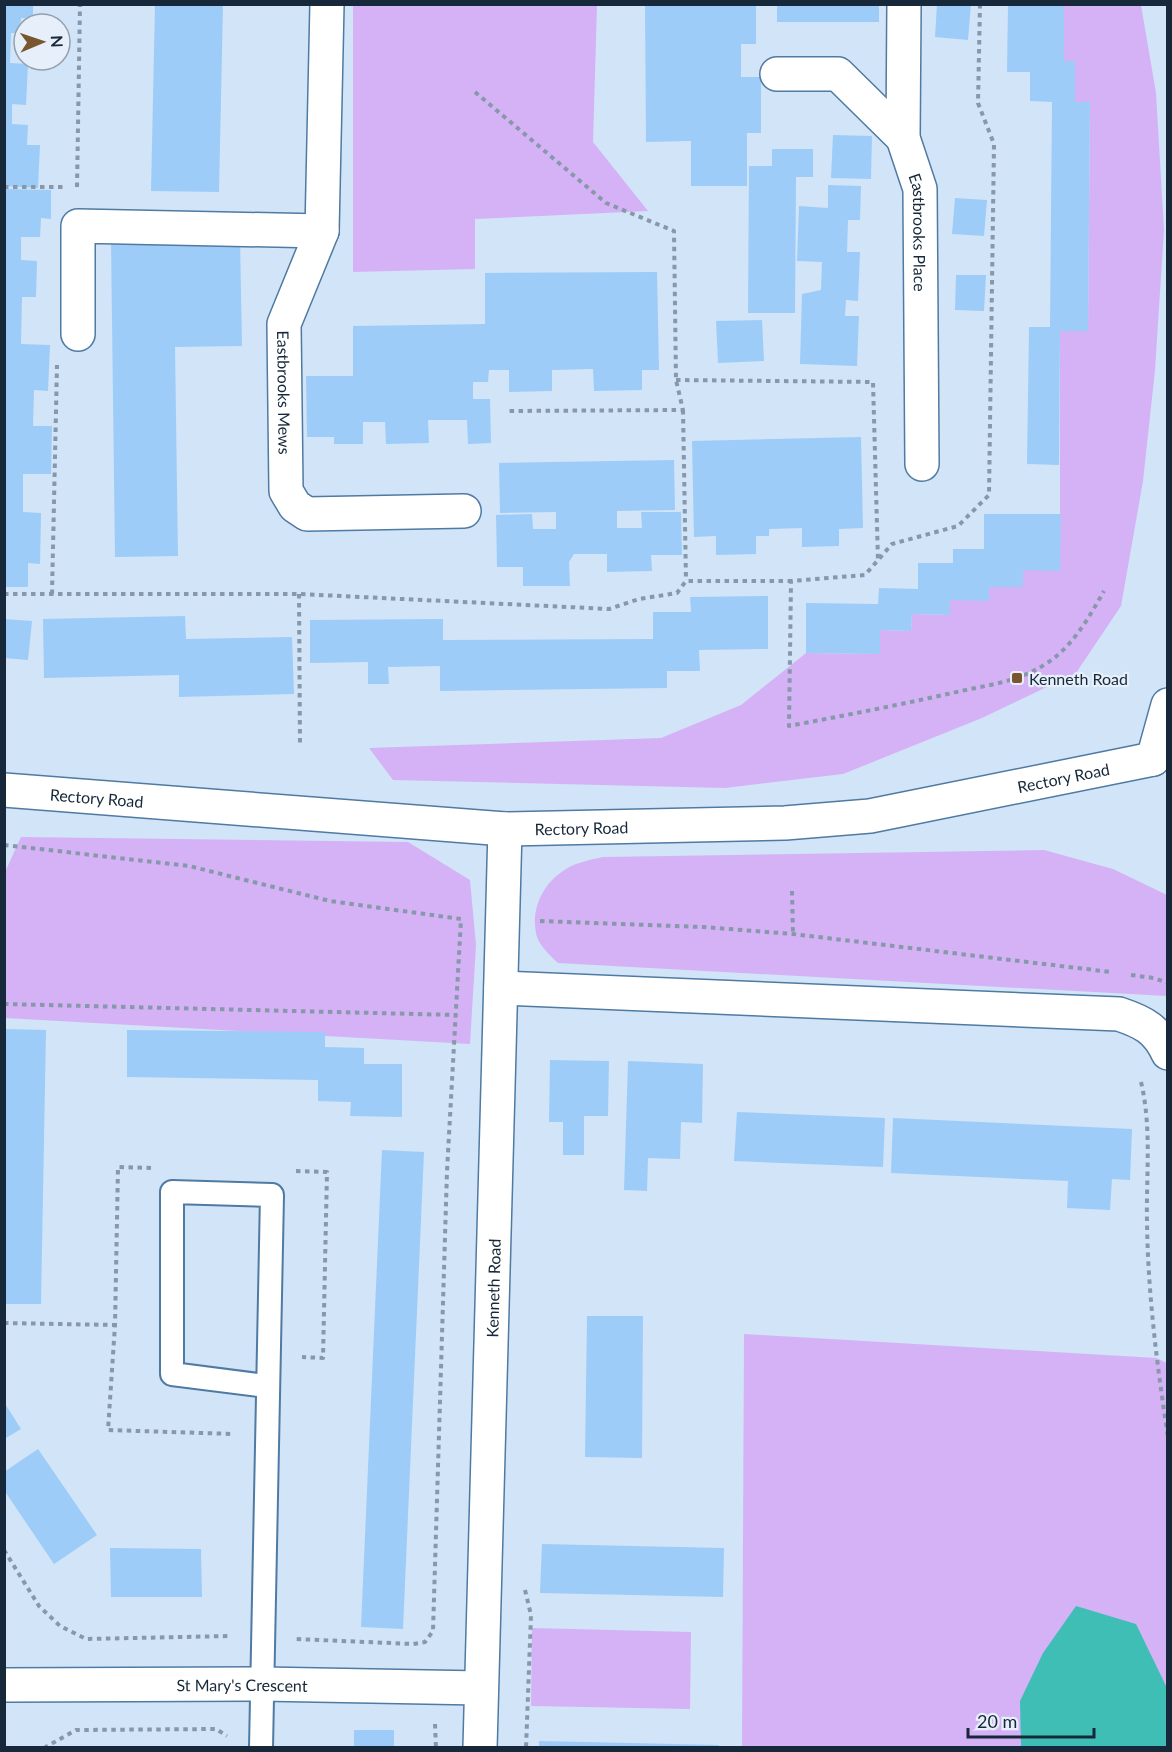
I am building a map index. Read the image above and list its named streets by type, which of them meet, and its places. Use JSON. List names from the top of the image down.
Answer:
{
  "streets": {
    "street": [
      "Eastbrooks Place",
      "Eastbrooks Mews",
      "Rectory Road",
      "Kenneth Road",
      "St Mary's Crescent"
    ]
  },
  "crossings": [
    ["Rectory Road", "Kenneth Road"],
    ["Kenneth Road", "St Mary's Crescent"]
  ],
  "places": {
    "transit": ["Kenneth Road"]
  },
  "scale_bar": "20 m",
  "north": "right"
}
